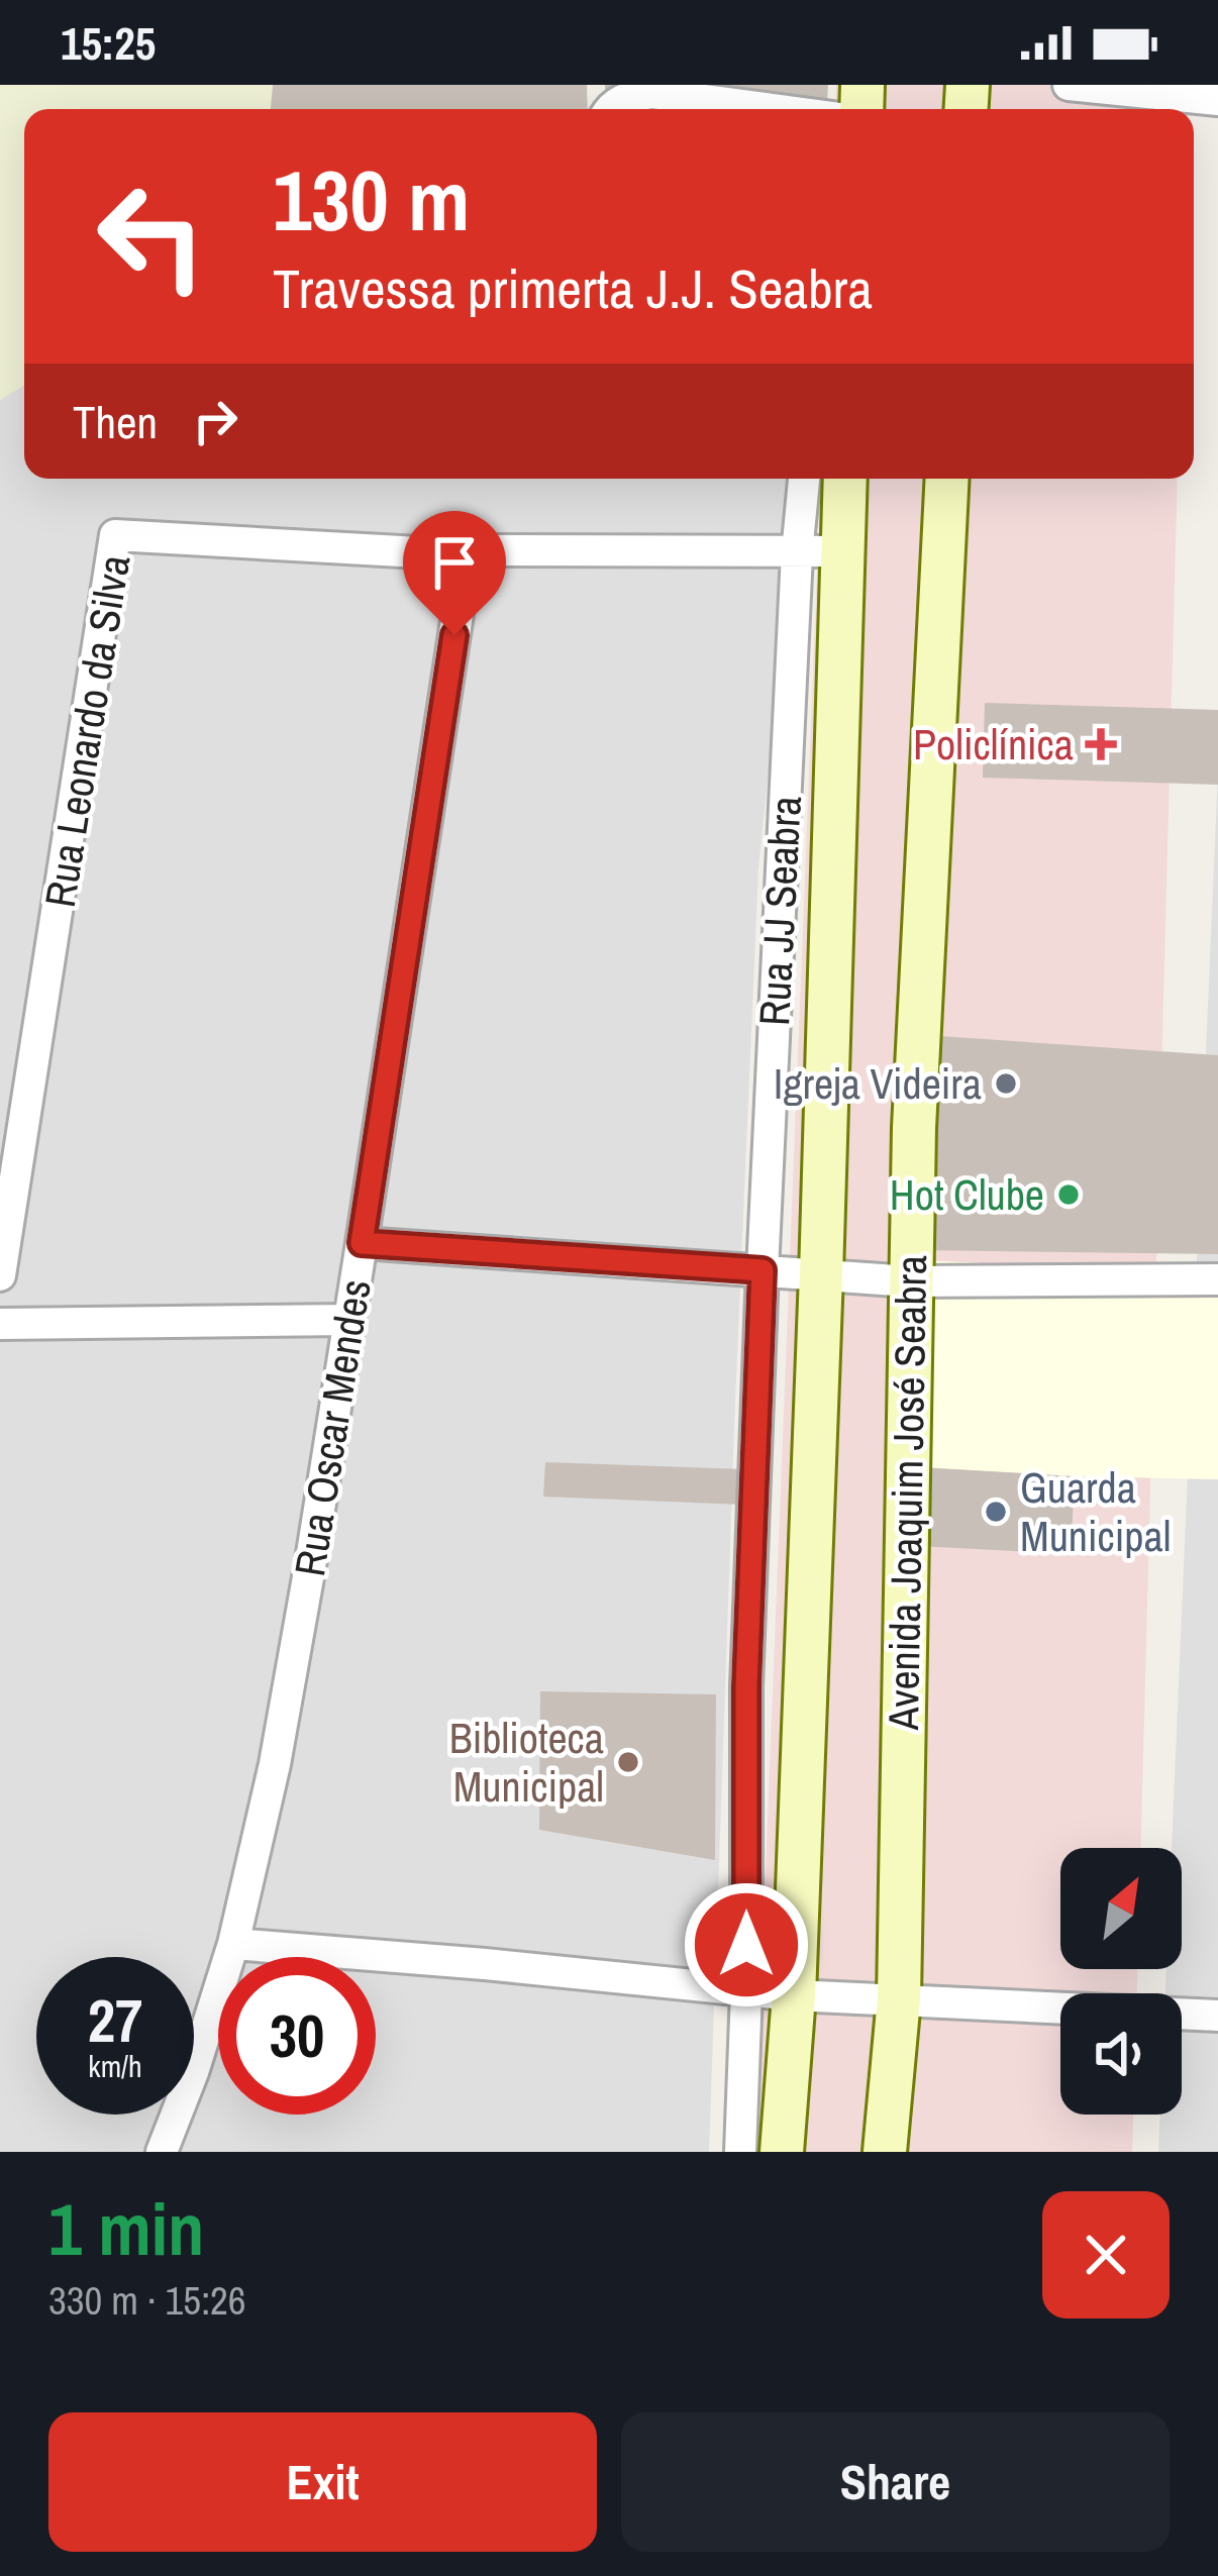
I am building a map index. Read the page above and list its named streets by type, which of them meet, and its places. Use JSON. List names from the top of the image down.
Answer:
{
  "streets": {
    "main road": ["Avenida Joaquim José Seabra"],
    "street": ["Rua Leonardo da Silva", "Rua JJ Seabra", "Rua Oscar Mendes"]
  },
  "crossings": [
    ["Rua Leonardo da Silva", "Rua Oscar Mendes"]
  ],
  "places": {
    "health": ["Policlínica"],
    "other": [
      "Igreja Videira",
      "Hot Clube",
      "Guarda Municipal",
      "Biblioteca Municipal"
    ]
  },
  "north": "top right",
  "page": {
    "status": "15:25",
    "turn": ["130 m", "Travessa primerta J.J. Seabra"],
    "then": "Then",
    "speed": "27 km/h",
    "limit": "30",
    "heading": ["1 min", "330 m · 15:26"],
    "buttons": ["Exit", "Share"]
  }
}
